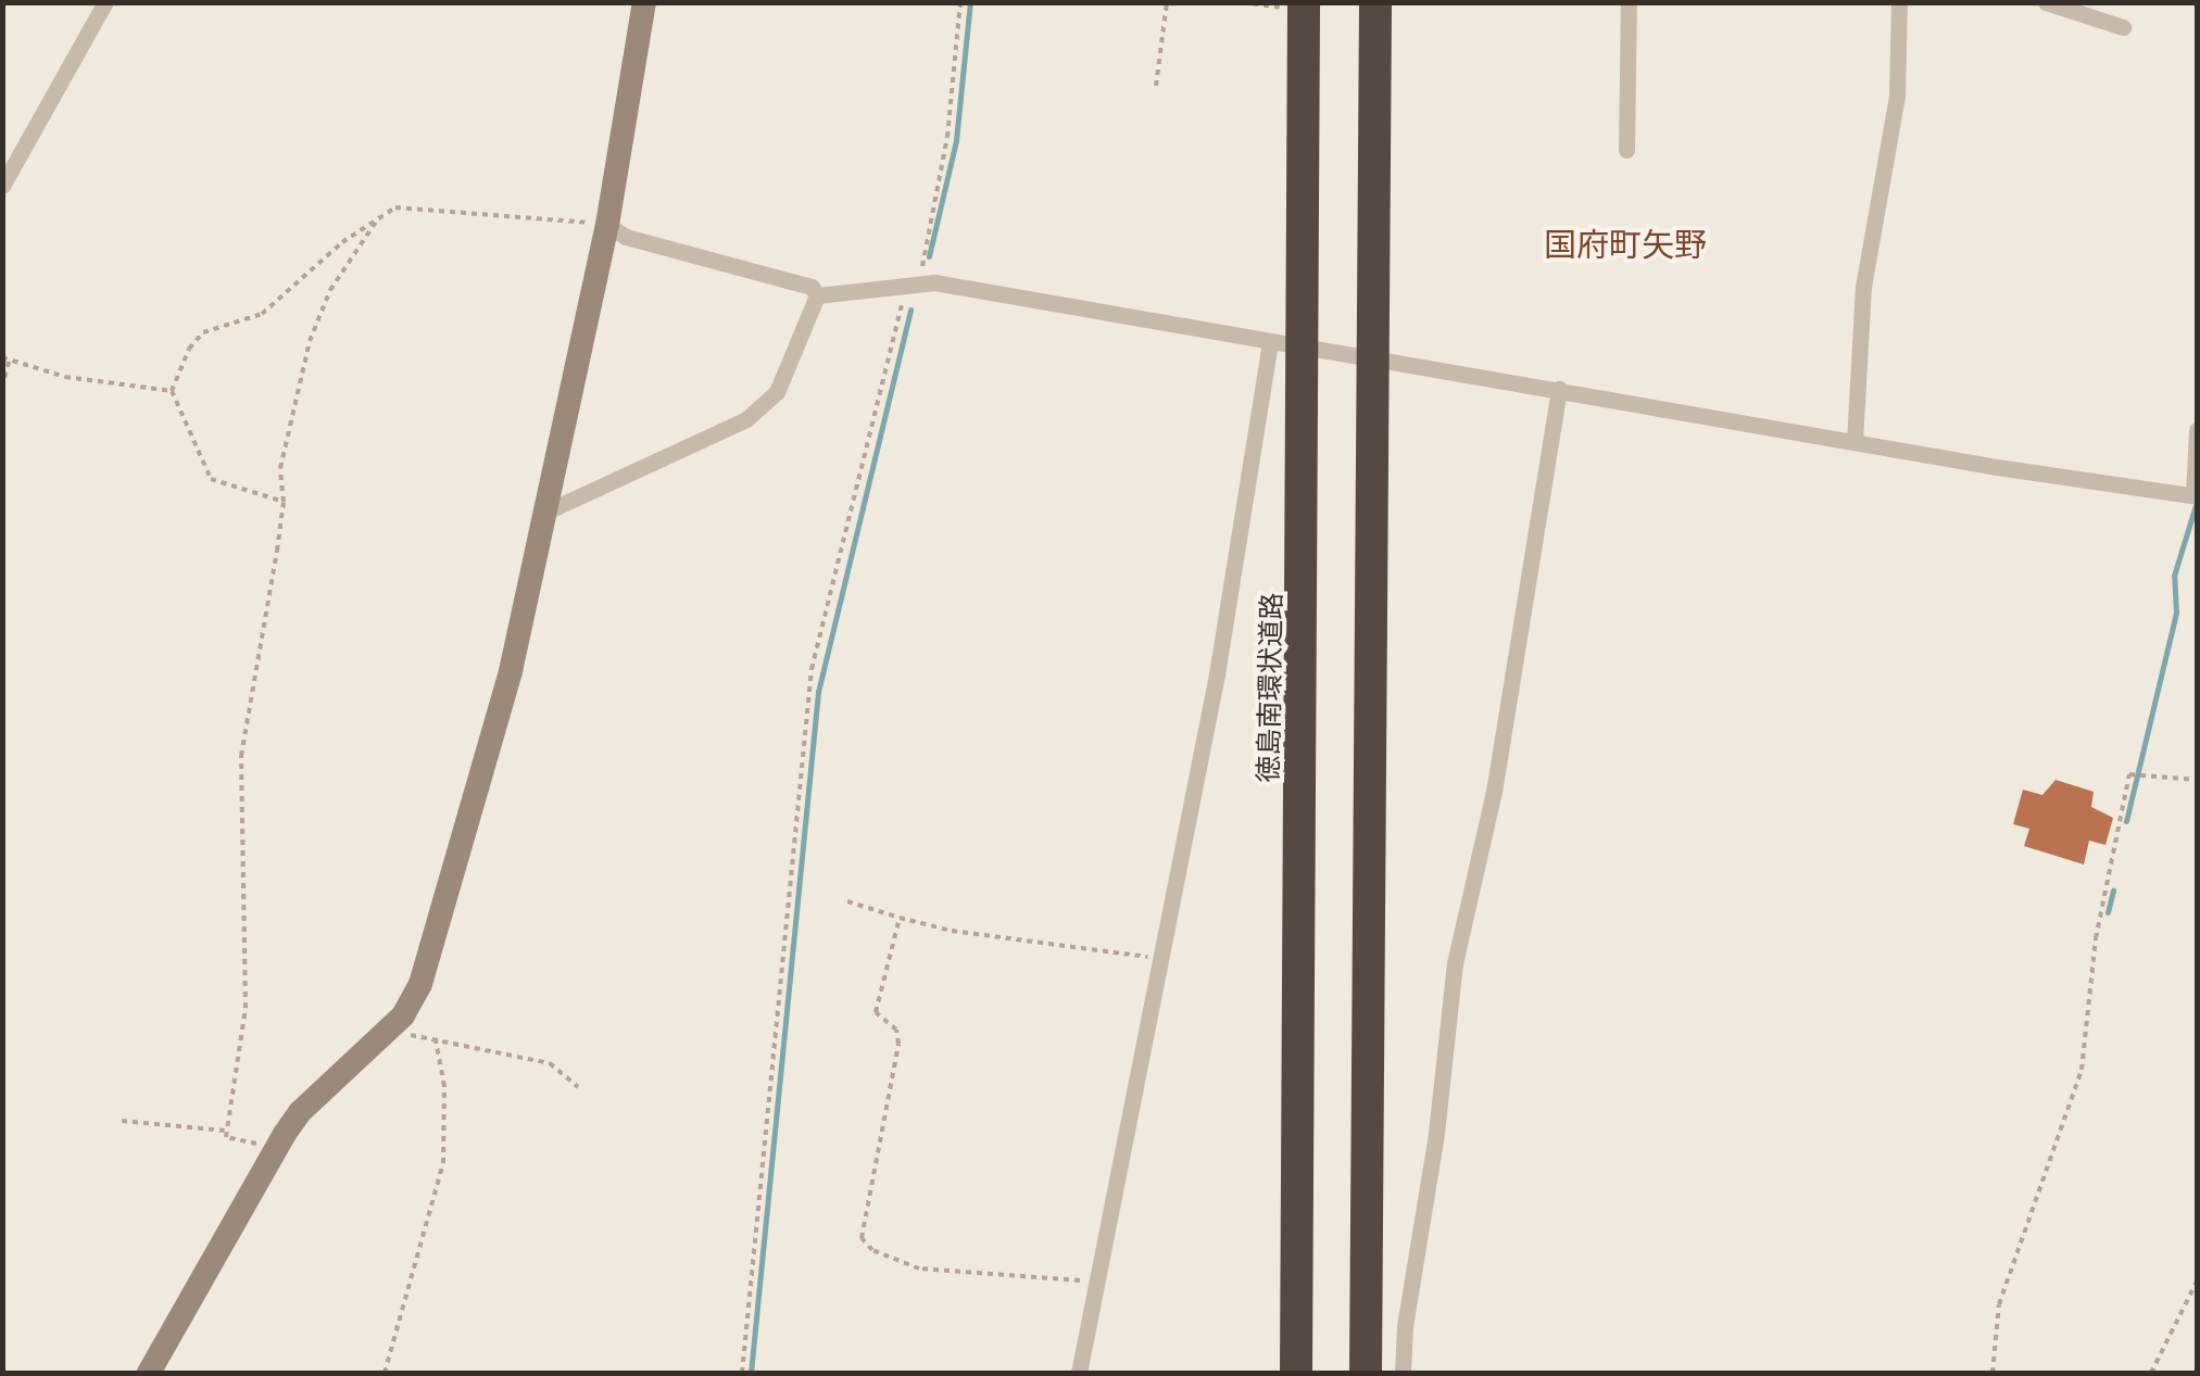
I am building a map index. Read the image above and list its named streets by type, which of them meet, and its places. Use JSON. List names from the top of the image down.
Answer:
{
  "streets": {
    "highway": ["徳島南環状道路"]
  },
  "districts": ["国府町矢野"]
}
